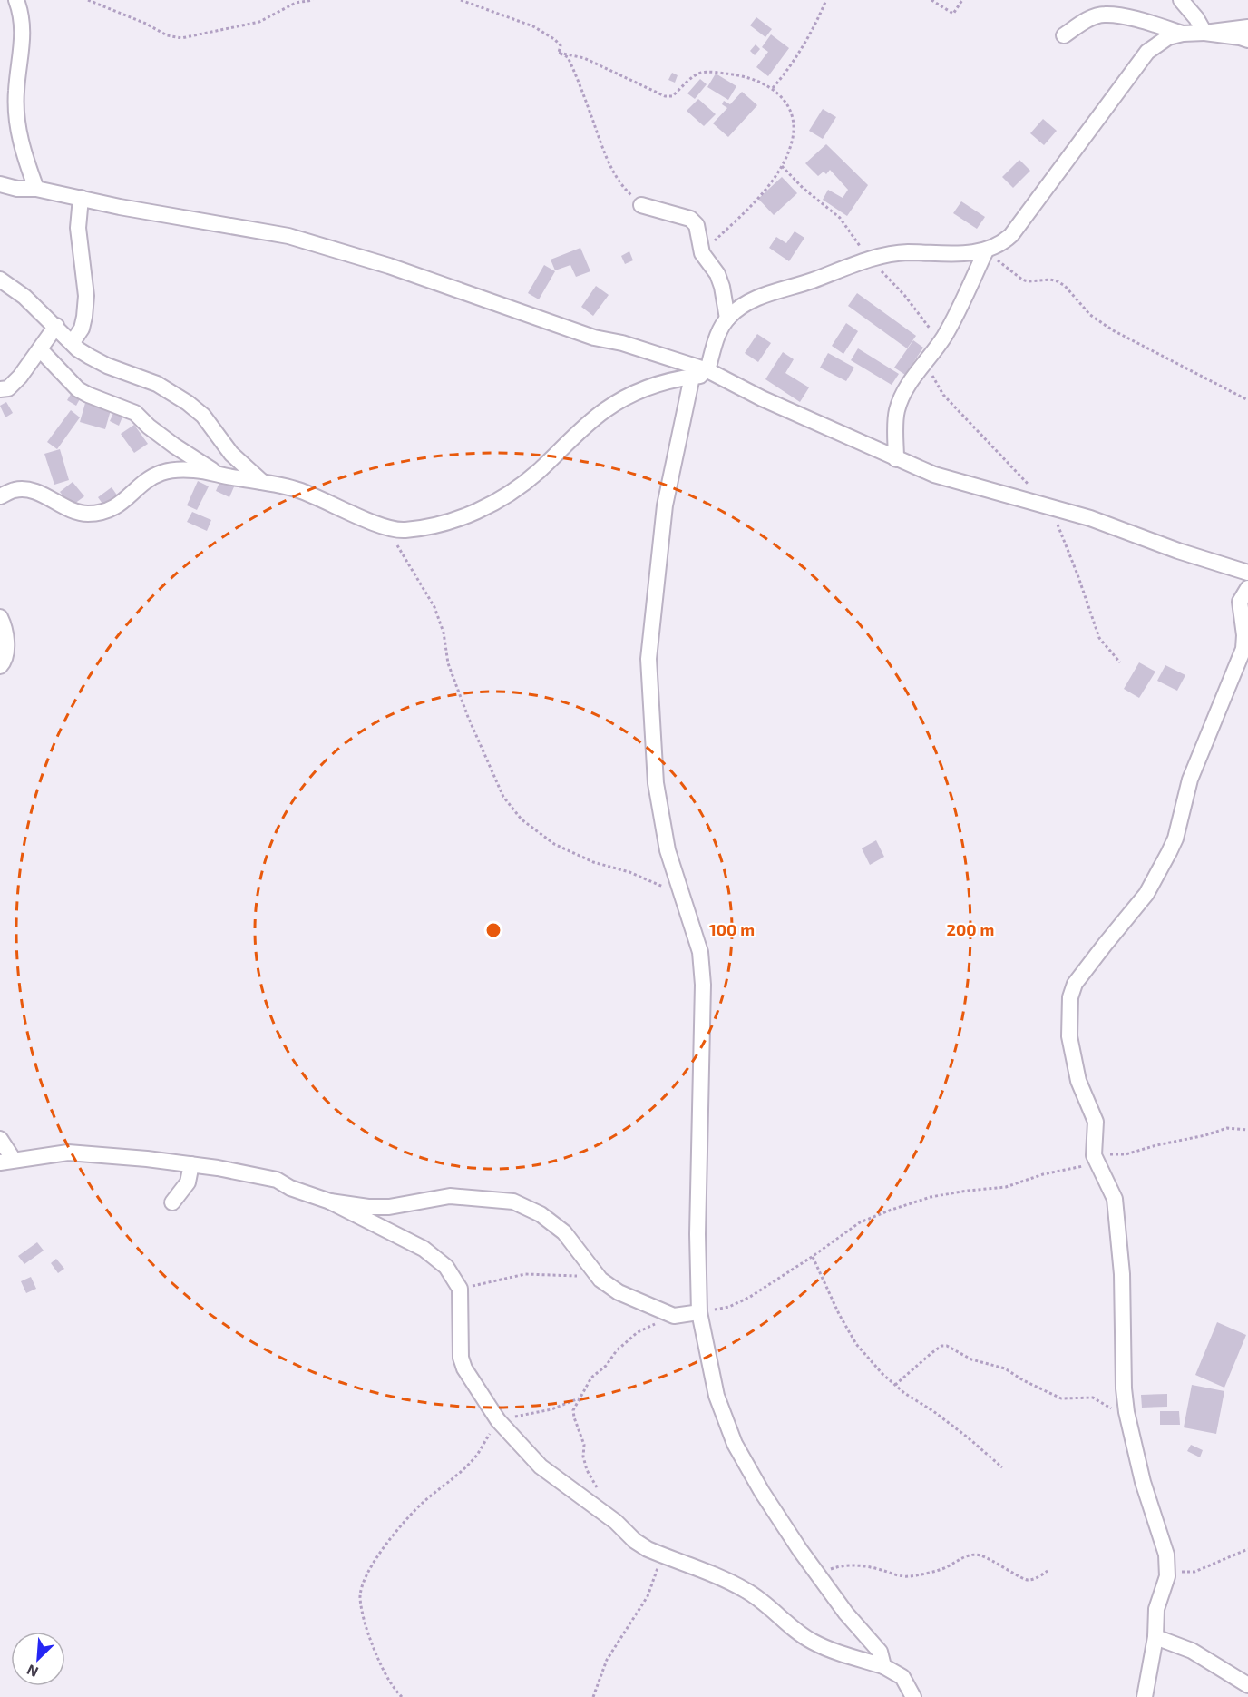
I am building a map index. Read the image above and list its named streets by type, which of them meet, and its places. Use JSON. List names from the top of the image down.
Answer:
{
  "north": "bottom left",
  "rings": ["100 m", "200 m"]
}
